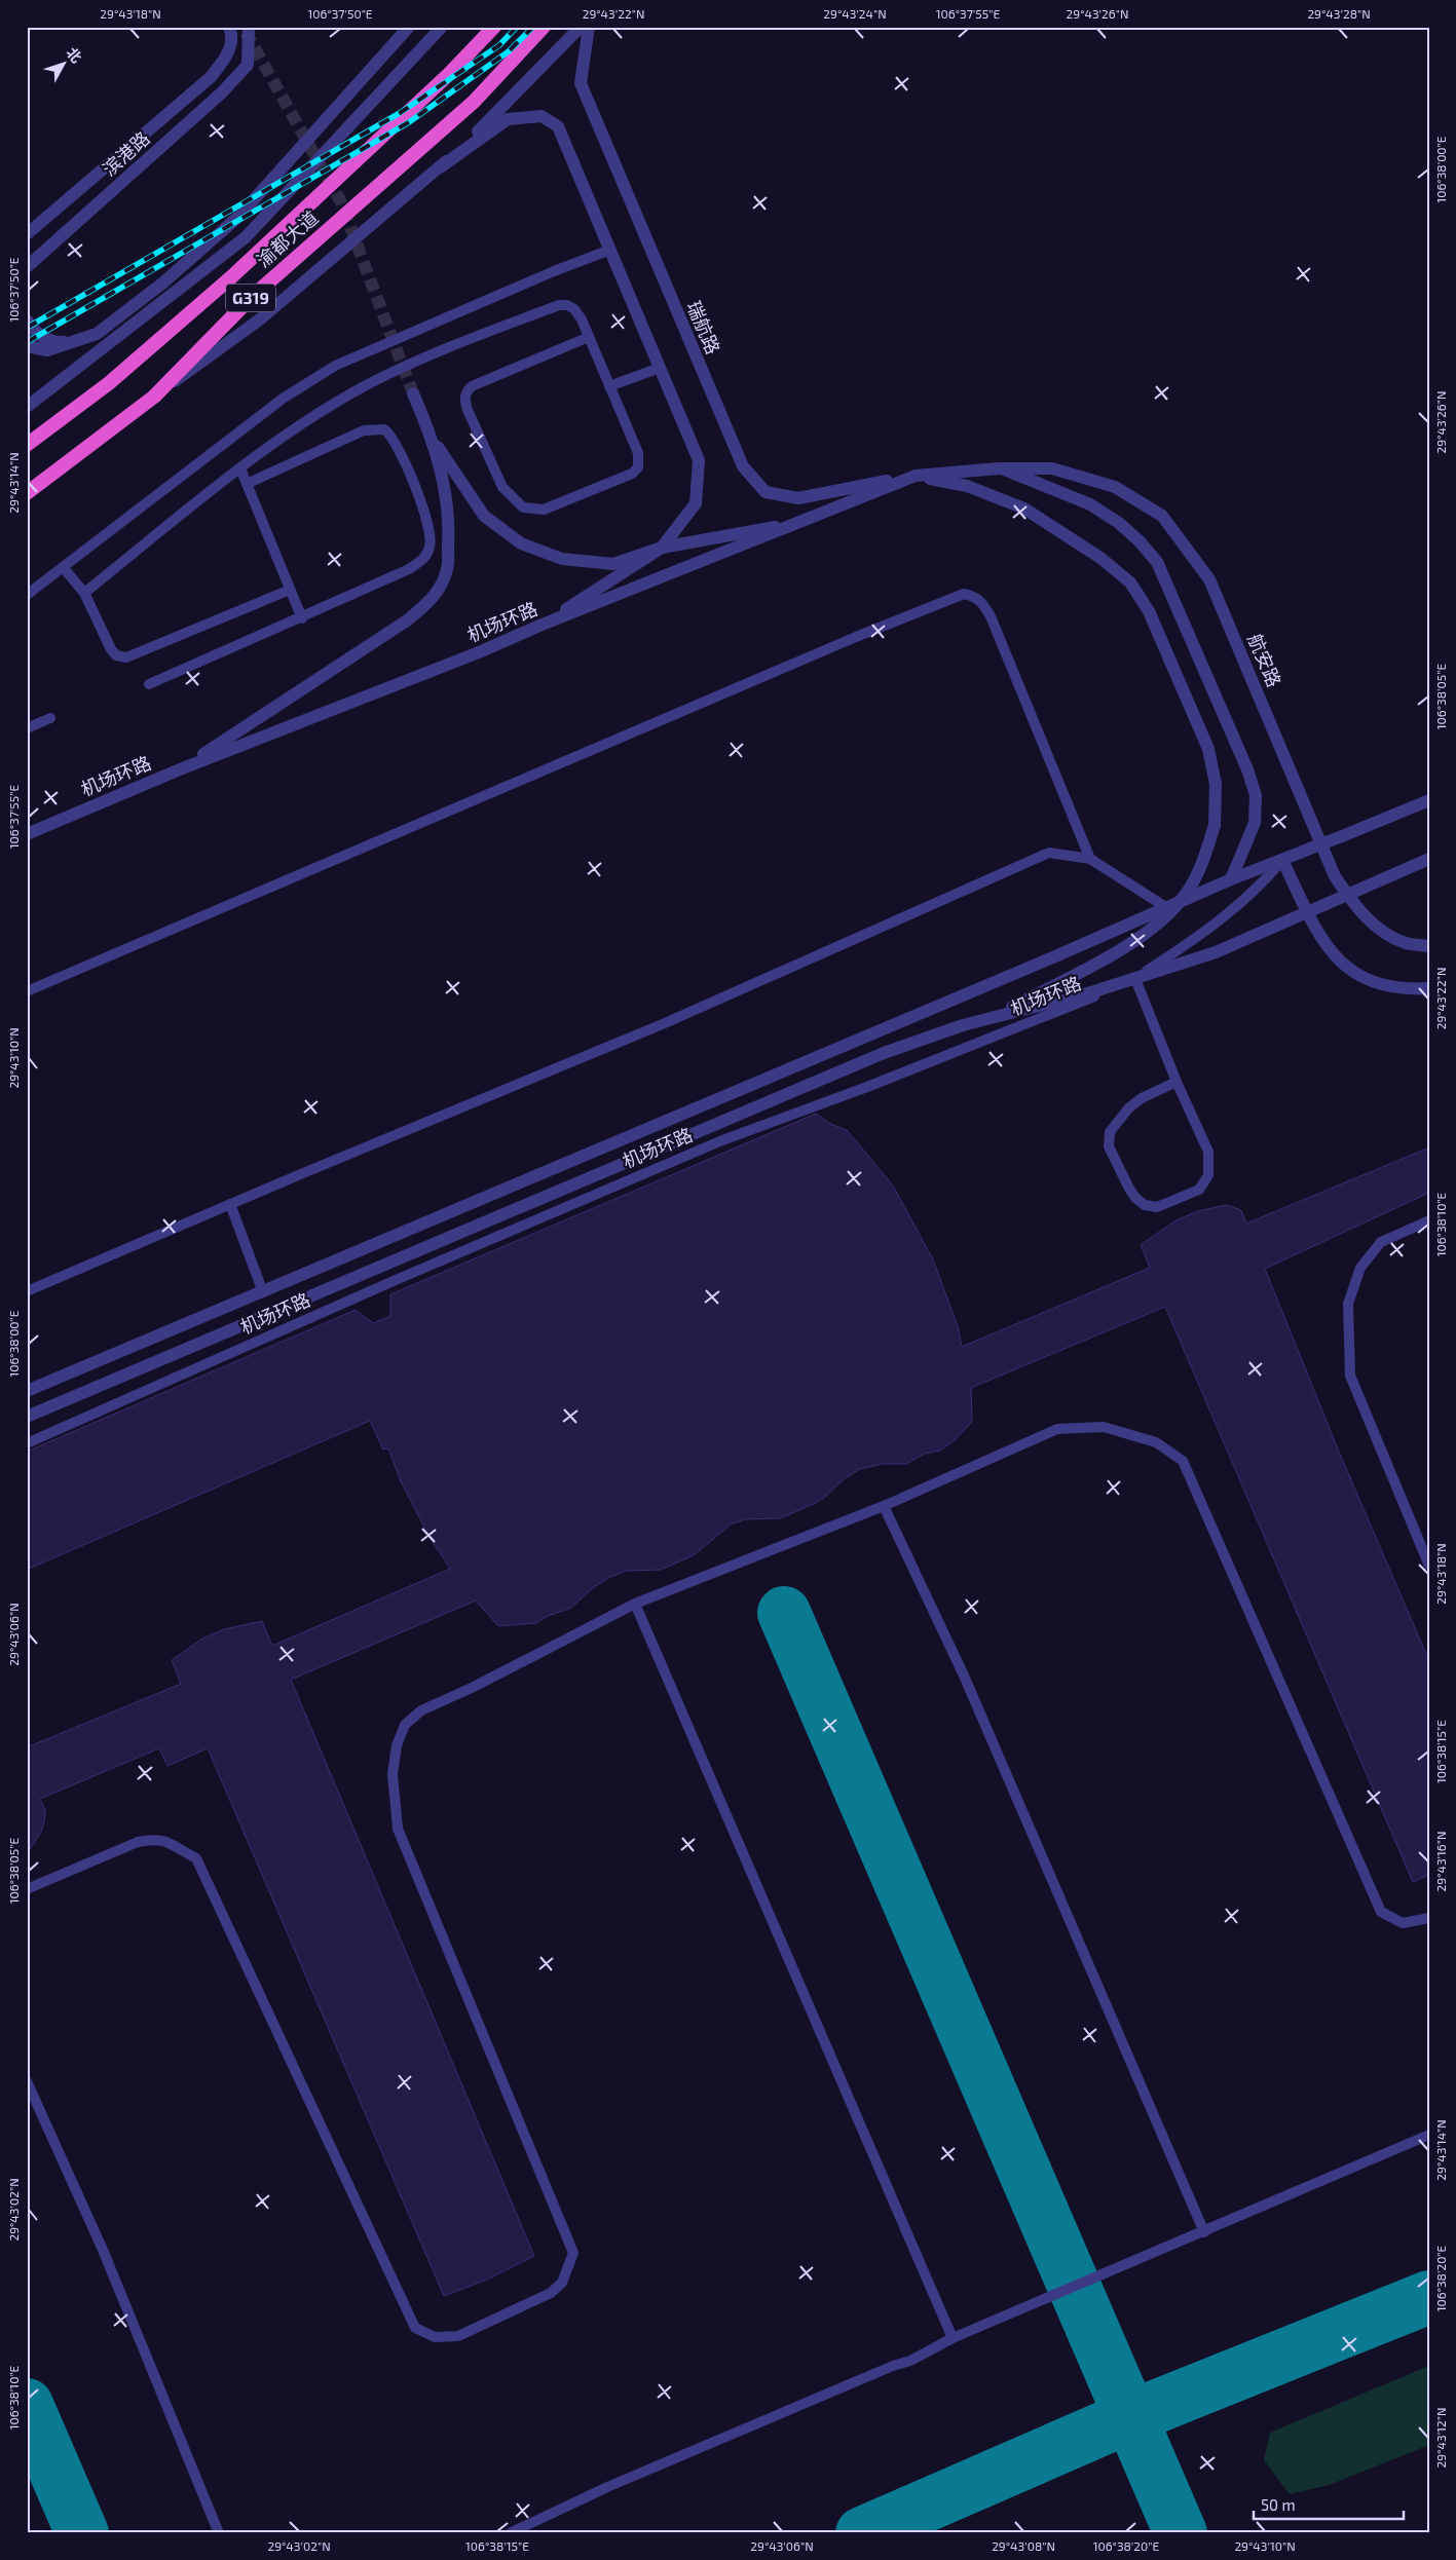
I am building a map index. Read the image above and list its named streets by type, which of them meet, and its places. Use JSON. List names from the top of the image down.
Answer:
{
  "streets": {
    "highway": ["渝都大道", "G319"],
    "street": [
      "滨港路",
      "瑞航路",
      "机场环路",
      "航安路"
    ]
  },
  "crossings": [
    ["瑞航路", "机场环路"],
    ["机场环路", "航安路"]
  ],
  "scale_bar": "50 m",
  "north": "top right",
  "coordinates": [
    "29°43'18\"N",
    "106°37'50\"E",
    "29°43'22\"N",
    "29°43'24\"N",
    "106°37'55\"E",
    "29°43'26\"N",
    "29°43'28\"N",
    "106°38'00\"E",
    "29°43'14\"N",
    "106°38'05\"E",
    "29°43'10\"N",
    "106°38'10\"E",
    "29°43'06\"N",
    "106°38'15\"E",
    "29°43'16\"N",
    "29°43'02\"N",
    "106°38'20\"E",
    "29°43'12\"N",
    "29°43'08\"N"
  ]
}
